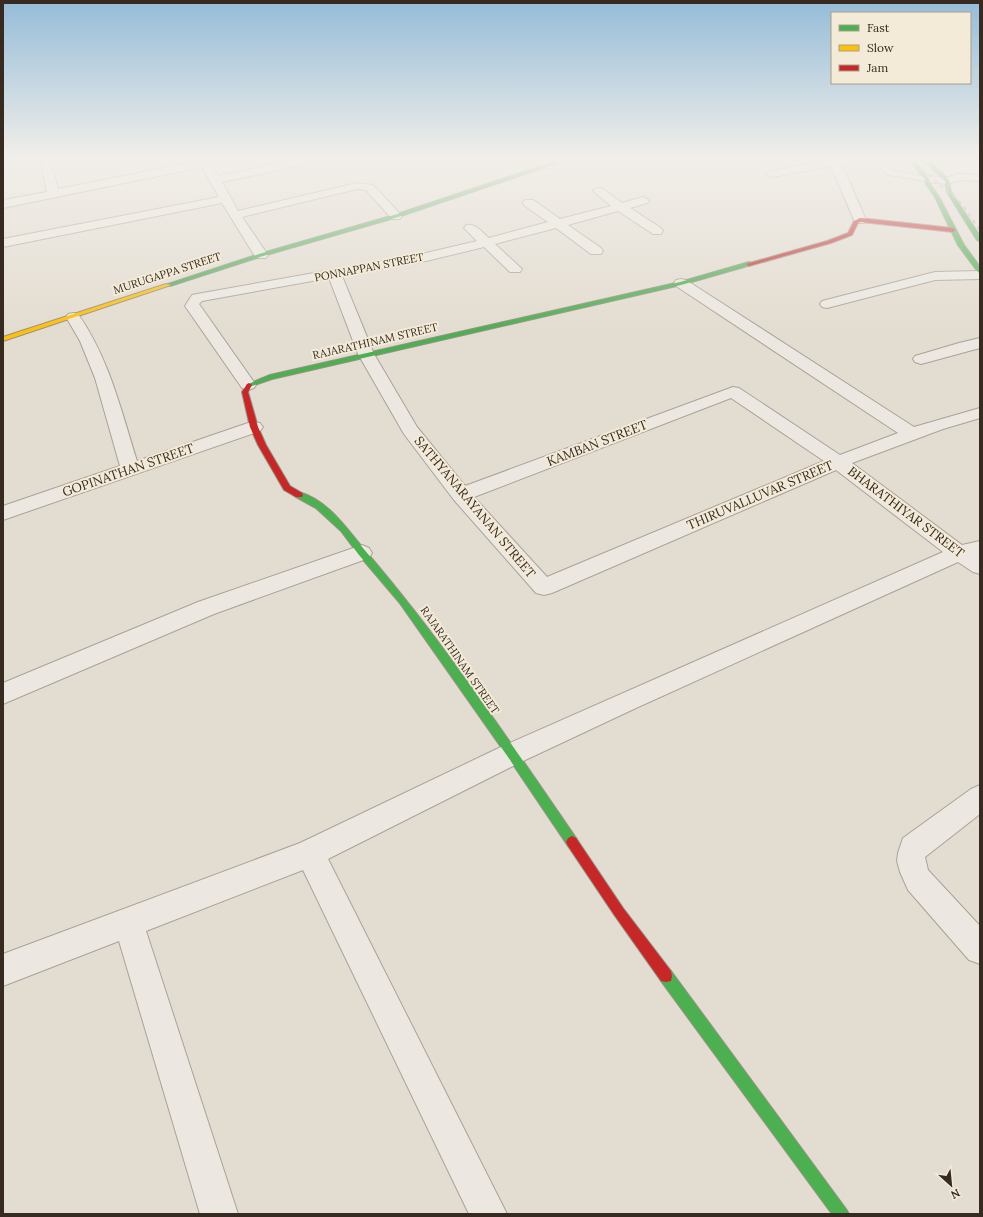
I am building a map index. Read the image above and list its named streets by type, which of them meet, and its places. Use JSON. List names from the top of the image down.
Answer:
{
  "streets": {
    "street": [
      "PONNAPPAN STREET",
      "MURUGAPPA STREET",
      "RAJARATHINAM STREET",
      "KAMBAN STREET",
      "GOPINATHAN STREET",
      "THIRUVALLUVAR STREET",
      "SATHYANARAYANAN STREET",
      "BHARATHIYAR STREET"
    ]
  },
  "crossings": [
    ["PONNAPPAN STREET", "RAJARATHINAM STREET"],
    ["PONNAPPAN STREET", "SATHYANARAYANAN STREET"],
    ["RAJARATHINAM STREET", "GOPINATHAN STREET"],
    ["RAJARATHINAM STREET", "SATHYANARAYANAN STREET"],
    ["KAMBAN STREET", "SATHYANARAYANAN STREET"],
    ["KAMBAN STREET", "BHARATHIYAR STREET"],
    ["THIRUVALLUVAR STREET", "SATHYANARAYANAN STREET"],
    ["THIRUVALLUVAR STREET", "BHARATHIYAR STREET"]
  ],
  "legend": ["Fast", "Slow", "Jam"],
  "north": "bottom right"
}
